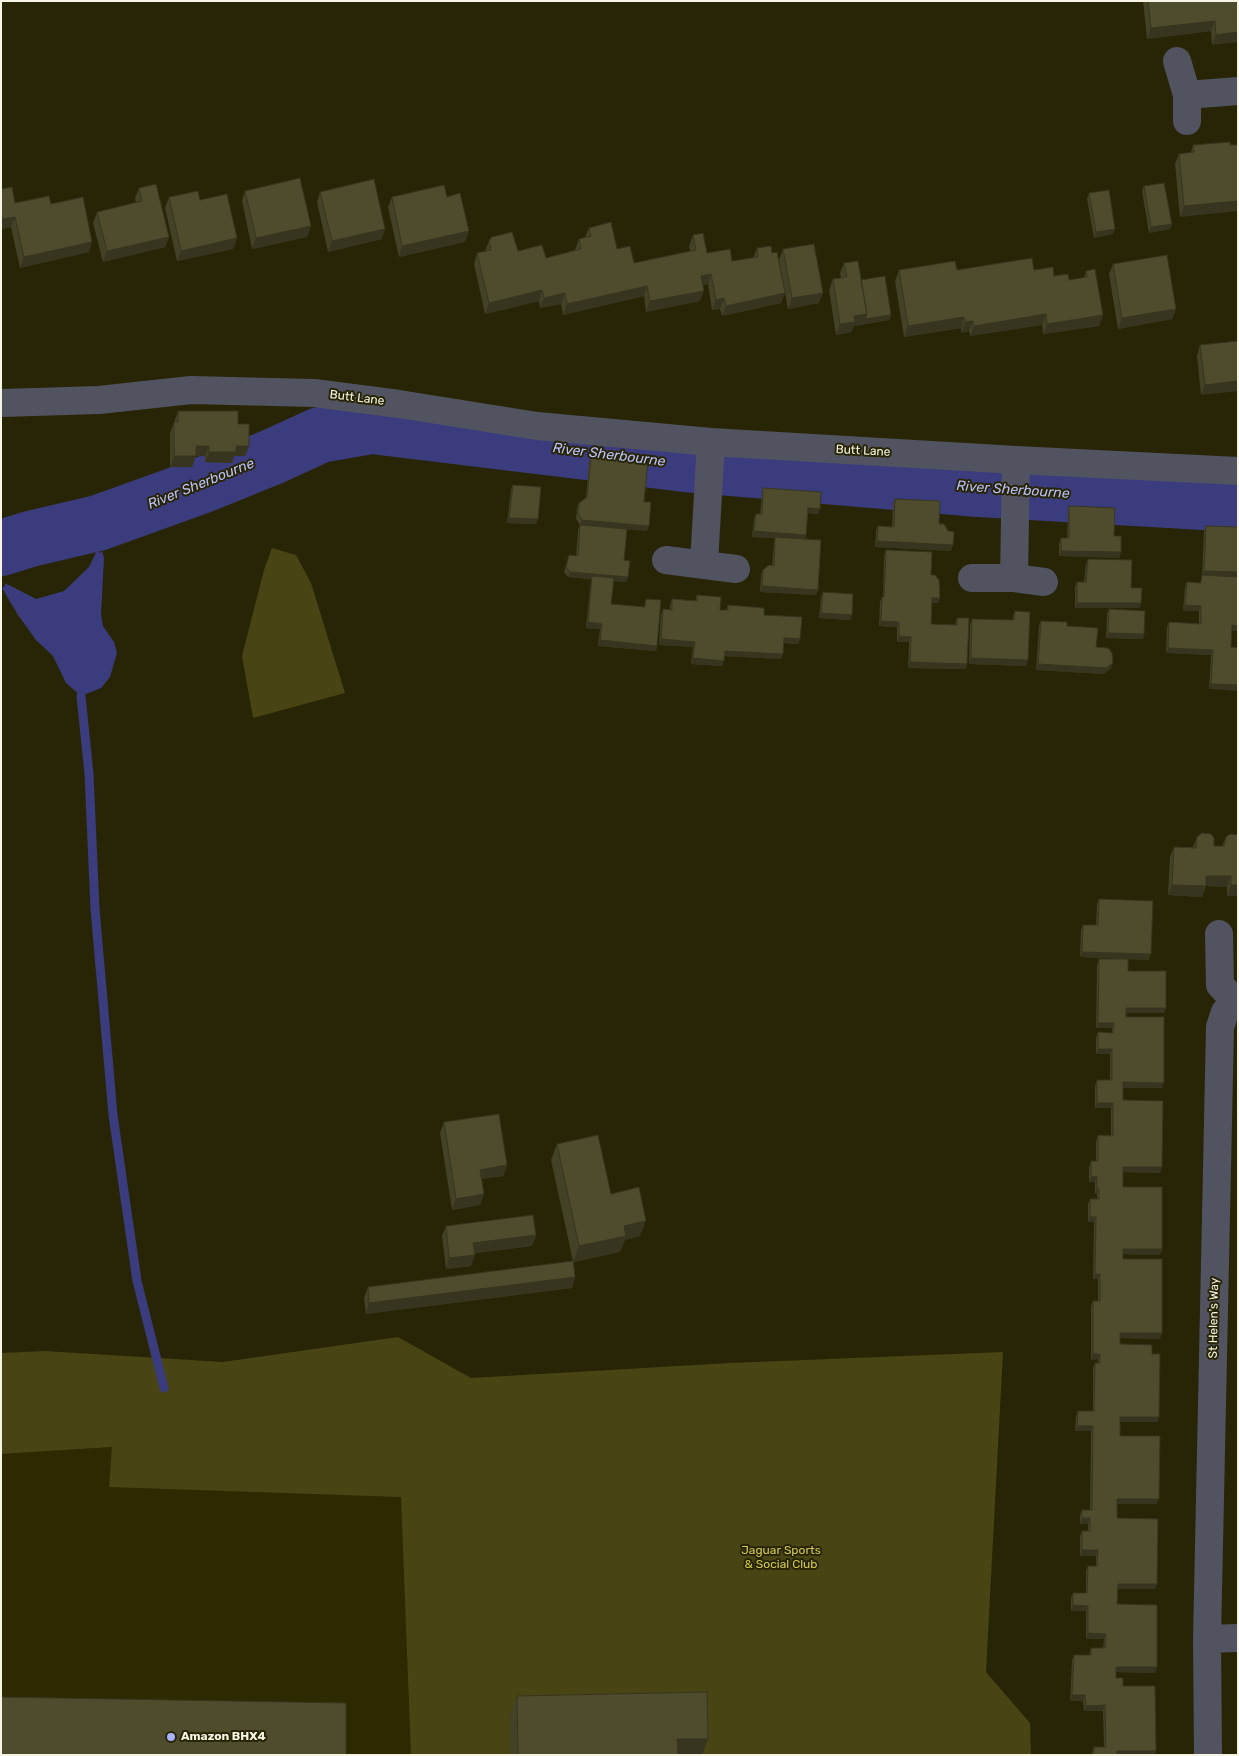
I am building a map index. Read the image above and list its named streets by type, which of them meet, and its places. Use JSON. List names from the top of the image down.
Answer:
{
  "streets": {
    "street": ["Butt Lane", "St Helen's Way"]
  },
  "water": ["River Sherbourne"],
  "parks": ["Jaguar Sports & Social Club"],
  "places": ["Amazon BHX4"]
}
